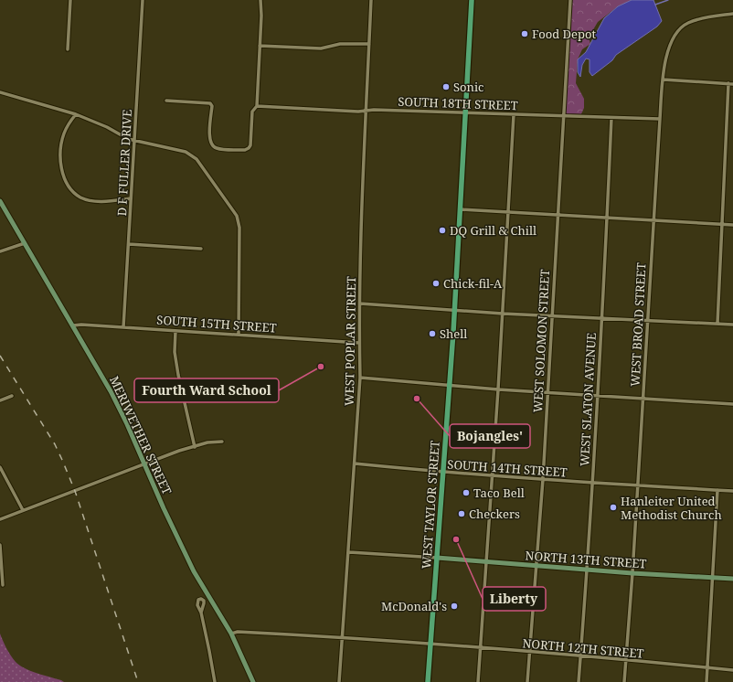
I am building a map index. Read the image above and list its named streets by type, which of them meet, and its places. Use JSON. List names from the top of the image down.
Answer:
{
  "streets": {
    "main road": ["WEST TAYLOR STREET"],
    "street": [
      "SOUTH 18TH STREET",
      "D F FULLER DRIVE",
      "SOUTH 15TH STREET",
      "WEST BROAD STREET",
      "WEST POPLAR STREET",
      "WEST SOLOMON STREET",
      "WEST SLATON AVENUE",
      "MERIWETHER STREET",
      "SOUTH 14TH STREET",
      "NORTH 13TH STREET",
      "NORTH 12TH STREET"
    ]
  },
  "crossings": [
    ["SOUTH 18TH STREET", "WEST BROAD STREET"],
    ["SOUTH 18TH STREET", "WEST POPLAR STREET"],
    ["SOUTH 18TH STREET", "WEST SOLOMON STREET"],
    ["SOUTH 18TH STREET", "WEST SLATON AVENUE"],
    ["SOUTH 18TH STREET", "WEST TAYLOR STREET"],
    ["D F FULLER DRIVE", "SOUTH 15TH STREET"],
    ["SOUTH 15TH STREET", "WEST POPLAR STREET"],
    ["SOUTH 15TH STREET", "MERIWETHER STREET"],
    ["WEST BROAD STREET", "SOUTH 14TH STREET"],
    ["WEST BROAD STREET", "NORTH 13TH STREET"],
    ["WEST BROAD STREET", "NORTH 12TH STREET"],
    ["WEST POPLAR STREET", "SOUTH 14TH STREET"],
    ["WEST POPLAR STREET", "NORTH 12TH STREET"],
    ["WEST SOLOMON STREET", "SOUTH 14TH STREET"],
    ["WEST SOLOMON STREET", "NORTH 13TH STREET"],
    ["WEST SOLOMON STREET", "NORTH 12TH STREET"],
    ["WEST SLATON AVENUE", "SOUTH 14TH STREET"],
    ["WEST SLATON AVENUE", "NORTH 13TH STREET"],
    ["WEST SLATON AVENUE", "NORTH 12TH STREET"],
    ["MERIWETHER STREET", "NORTH 12TH STREET"],
    ["SOUTH 14TH STREET", "WEST TAYLOR STREET"],
    ["WEST TAYLOR STREET", "NORTH 13TH STREET"],
    ["WEST TAYLOR STREET", "NORTH 12TH STREET"]
  ],
  "places": [
    "Food Depot",
    "Sonic",
    "DQ Grill & Chill",
    "Chick-fil-A",
    "Shell",
    "Fourth Ward School",
    "Bojangles'",
    "Taco Bell",
    "Hanleiter United Methodist Church",
    "Checkers",
    "Liberty",
    "McDonald's"
  ]
}
